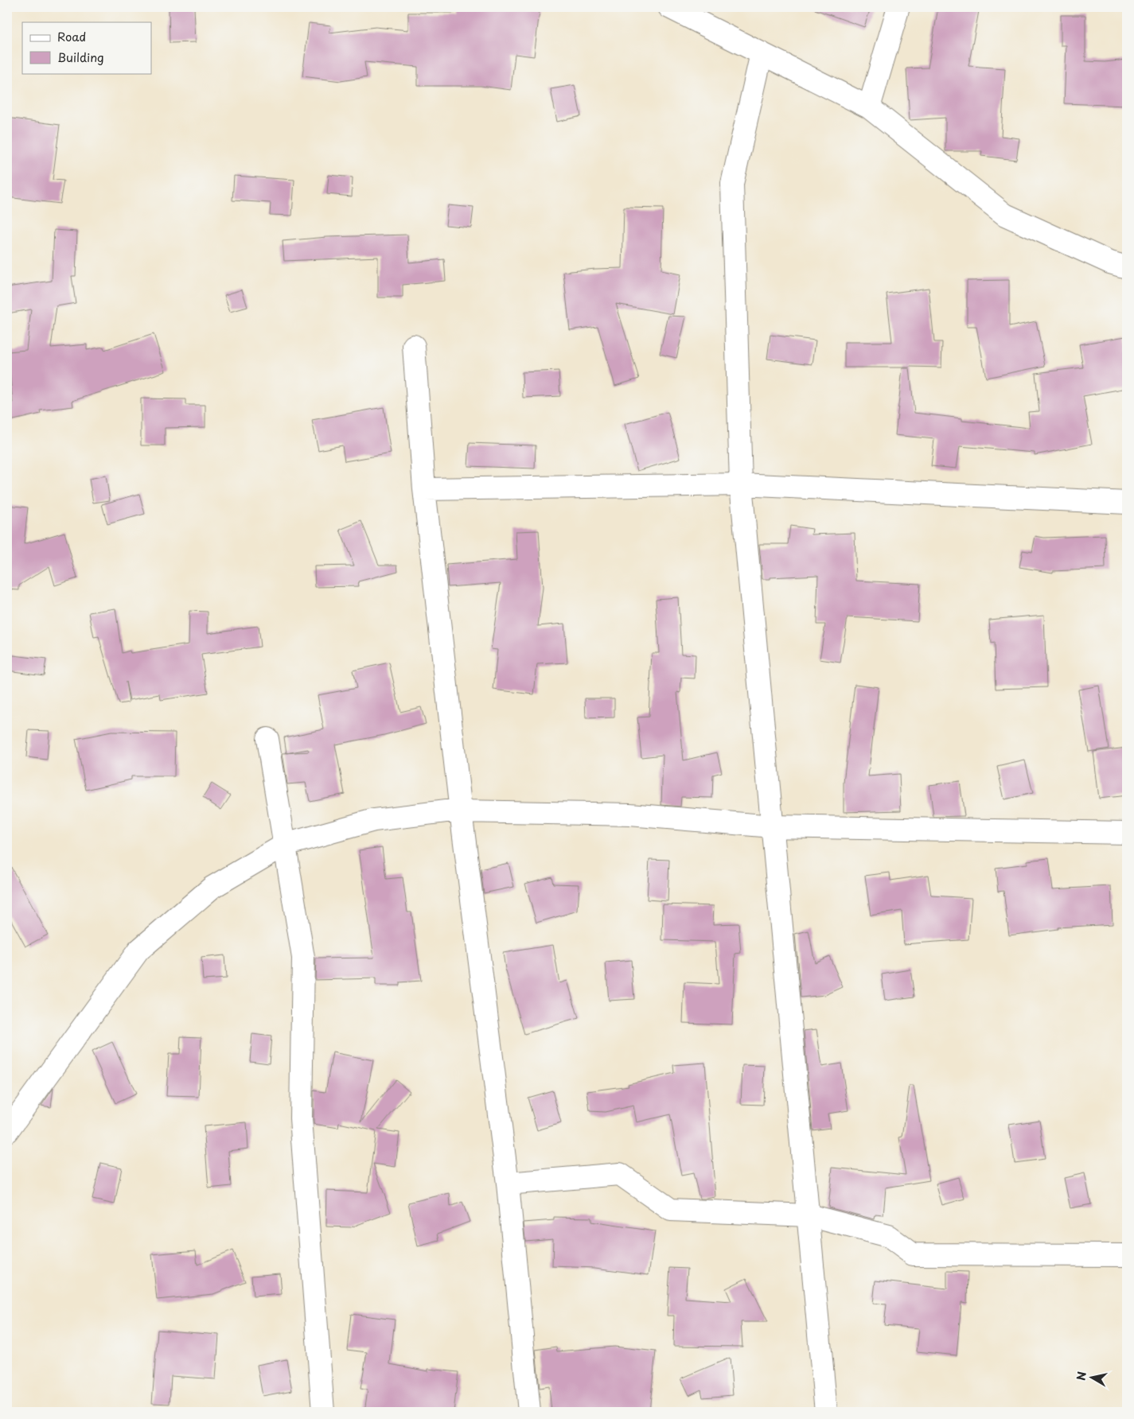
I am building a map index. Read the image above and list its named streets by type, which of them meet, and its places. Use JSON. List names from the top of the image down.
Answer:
{
  "legend": ["Road", "Building"],
  "north": "left"
}
